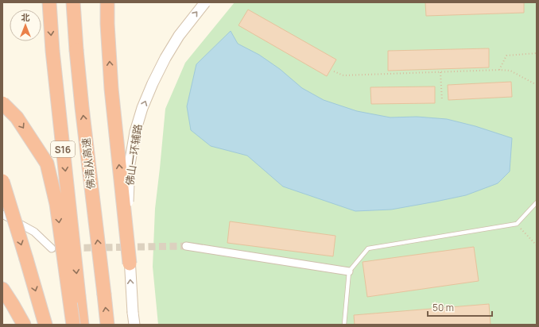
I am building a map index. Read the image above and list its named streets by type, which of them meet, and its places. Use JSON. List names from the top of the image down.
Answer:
{
  "streets": {
    "highway": ["S16", "佛清从高速"],
    "main road": ["佛山一环辅路"]
  },
  "one_way": ["佛山一环辅路"],
  "scale_bar": "50 m",
  "north": "top"
}
